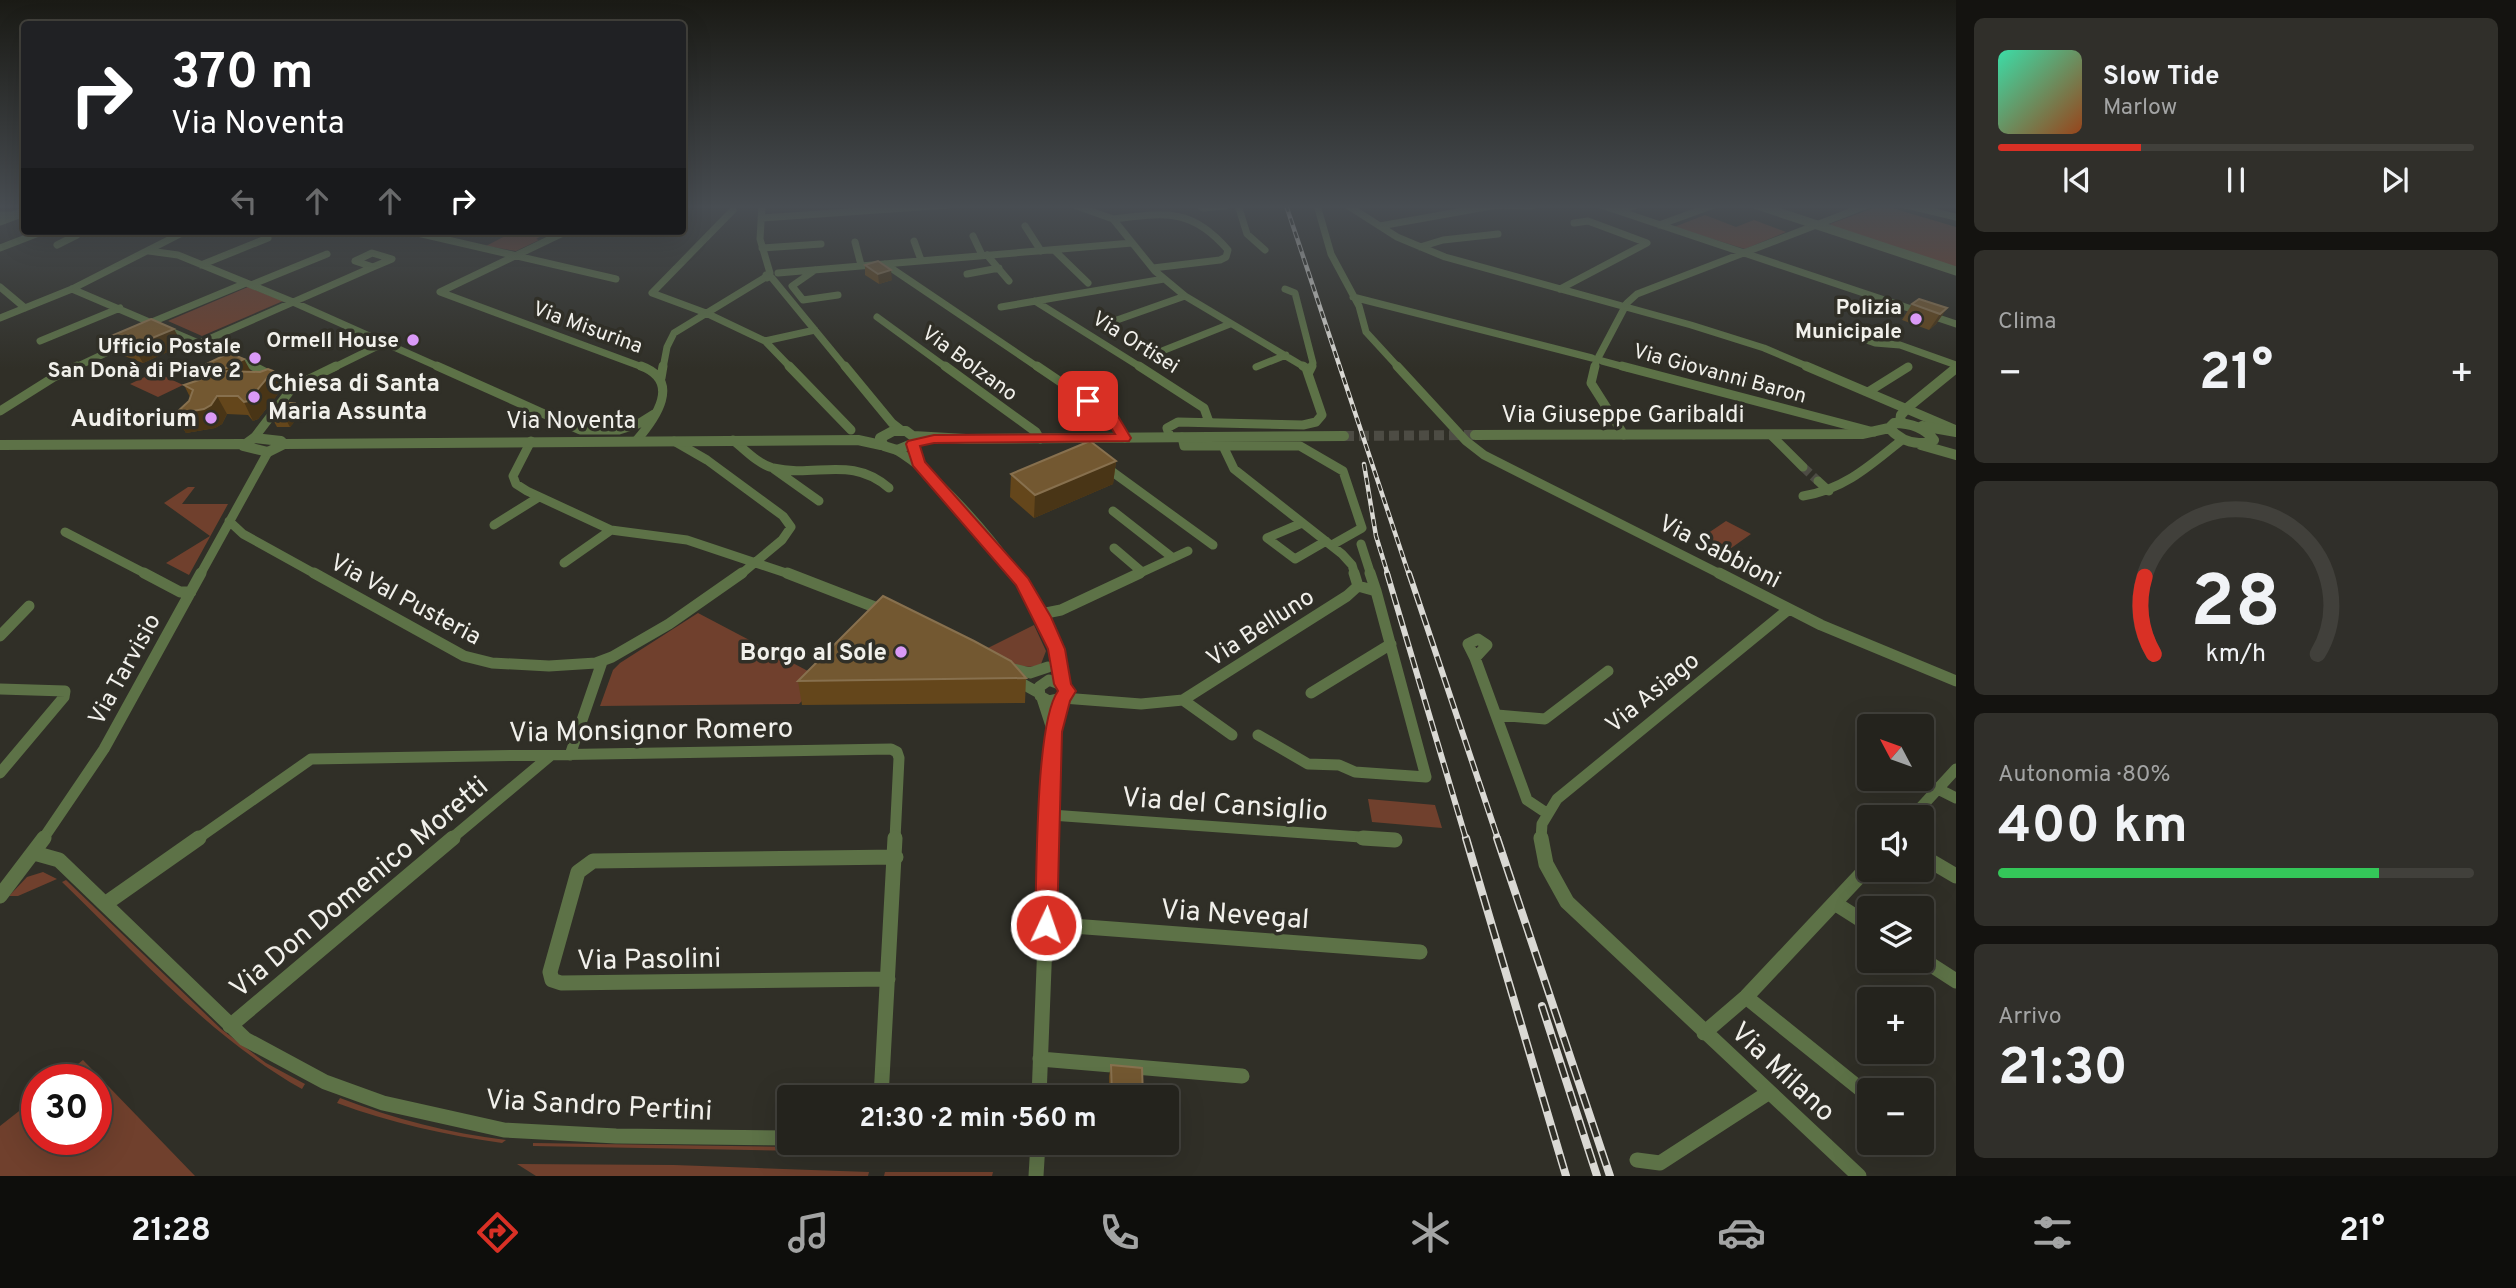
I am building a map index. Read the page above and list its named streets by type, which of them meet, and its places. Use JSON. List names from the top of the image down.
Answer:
{
  "streets": {
    "street": [
      "Via Misurina",
      "Via Ortisei",
      "Via Bolzano",
      "Via Giovanni Baron",
      "Via Giuseppe Garibaldi",
      "Via Noventa",
      "Via Sabbioni",
      "Via Val Pusteria",
      "Via Belluno",
      "Via Tarvisio",
      "Via Asiago",
      "Via Monsignor Romero",
      "Via del Cansiglio",
      "Via Don Domenico Moretti",
      "Via Nevegal",
      "Via Pasolini",
      "Via Milano",
      "Via Sandro Pertini"
    ]
  },
  "crossings": [
    ["Via Misurina", "Via Noventa"],
    ["Via Giovanni Baron", "Via Giuseppe Garibaldi"],
    ["Via Giuseppe Garibaldi", "Via Sabbioni"],
    ["Via Sabbioni", "Via Asiago"],
    ["Via Val Pusteria", "Via Tarvisio"],
    ["Via Tarvisio", "Via Sandro Pertini"],
    ["Via Monsignor Romero", "Via Don Domenico Moretti"],
    ["Via Monsignor Romero", "Via Pasolini"],
    ["Via Monsignor Romero", "Via Sandro Pertini"],
    ["Via Don Domenico Moretti", "Via Sandro Pertini"]
  ],
  "places": [
    "Polizia Municipale",
    "Ormell House",
    "Ufficio Postale San Donà di Piave 2",
    "Chiesa di Santa Maria Assunta",
    "Auditorium",
    "Borgo al Sole"
  ],
  "north": "top left",
  "page": {
    "turn": ["370 m", "Via Noventa"],
    "song": ["Slow Tide", "Marlow"],
    "tile": [
      "Clima",
      ["Autonomia · 80%", "400 km"],
      ["Arrivo", "21:30"]
    ],
    "heat": ["−", "21°", "+"],
    "map_buttons": ["+", "−"],
    "limit": "30",
    "trip": "21:30 · 2 min · 560 m",
    "tabs": ["21:28", "21°"],
    "gauge": ["28", "km/h"]
  }
}
